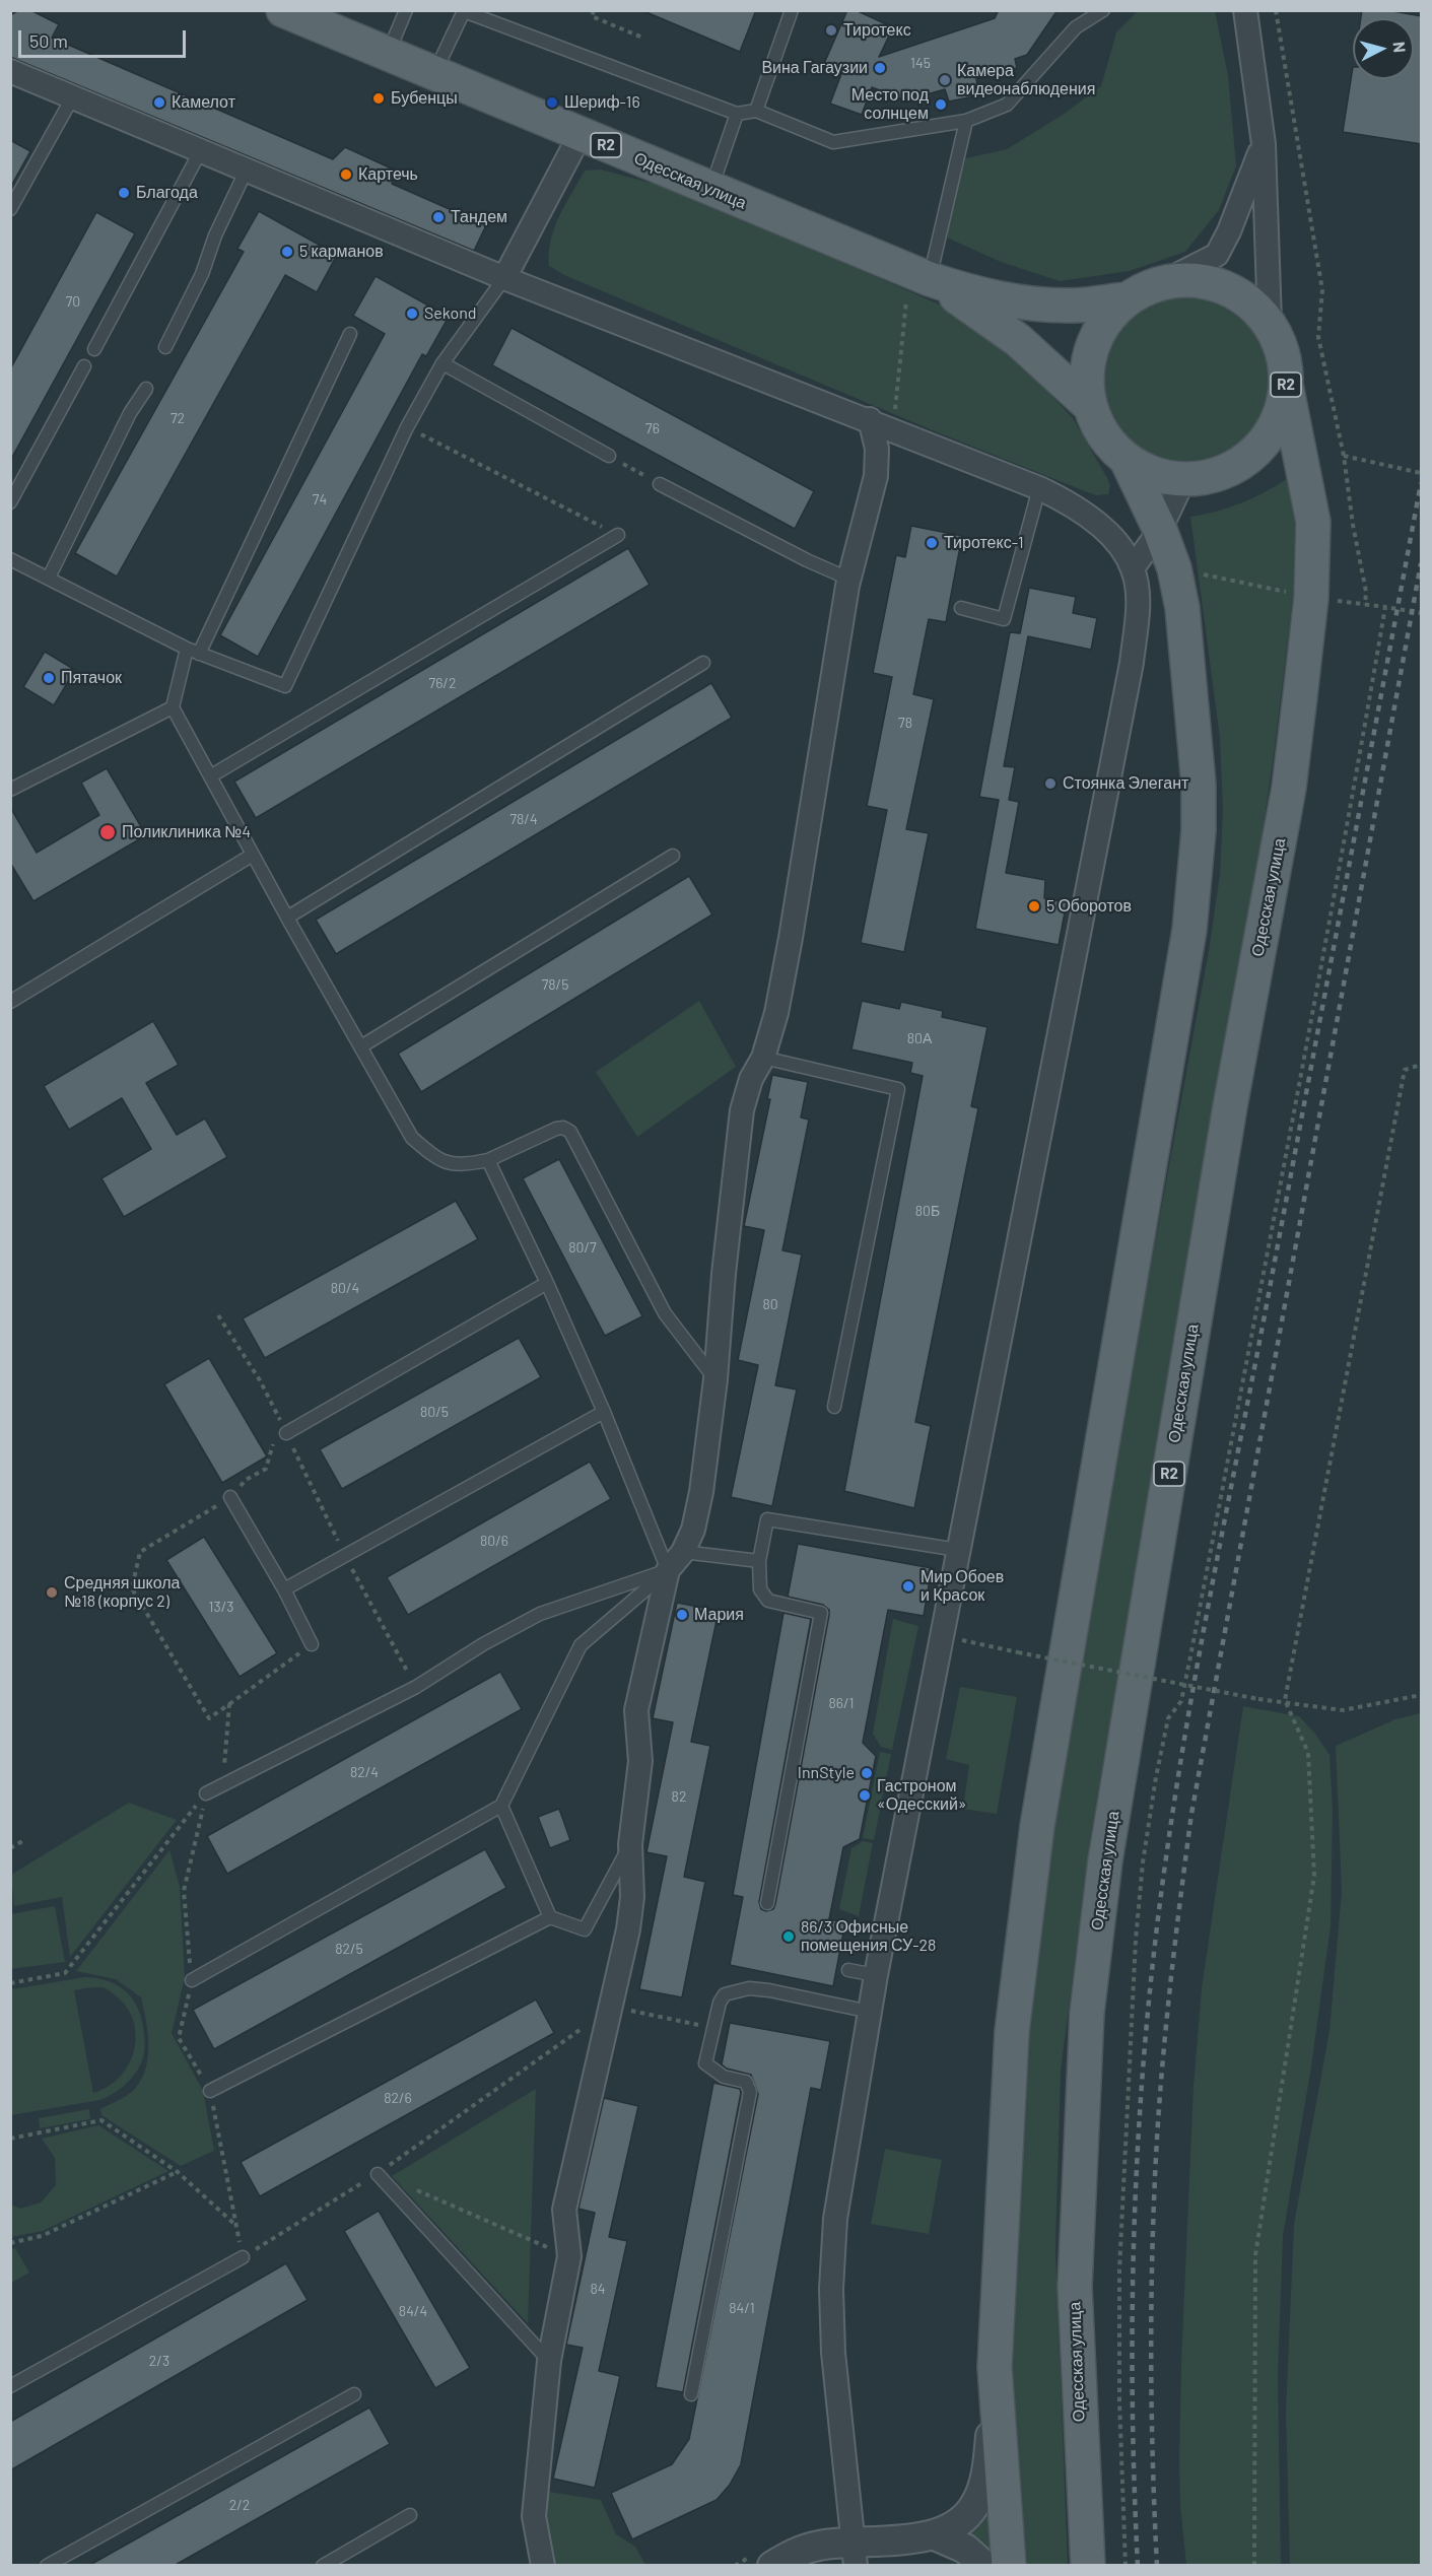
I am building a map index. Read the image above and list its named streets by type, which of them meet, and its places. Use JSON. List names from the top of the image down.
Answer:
{
  "streets": {
    "main road": ["R2", "Одесская улица"]
  },
  "crossings": [
    ["R2", "Одесская улица"]
  ],
  "places": [
    "Тиротекс",
    "Вина Гагаузии",
    "Камера видеонаблюдения",
    "Бубенцы",
    "Камелот",
    "Шериф-16",
    "Место под солнцем",
    "Картечь",
    "Благода",
    "Тандем",
    "5 карманов",
    "Sekond",
    "Тиротекс-1",
    "Пятачок",
    "Стоянка Элегант",
    "Поликлиника №4",
    "5 Оборотов",
    "Мир Обоев и Красок",
    "Средняя школа №18 (корпус 2)",
    "Мария",
    "InnStyle",
    "Гастроном «Одесский»",
    "86/3 Офисные помещения СУ-28"
  ],
  "house_numbers": [
    "145",
    "70",
    "72",
    "76",
    "74",
    "76/2",
    "78",
    "78/4",
    "78/5",
    "80А",
    "80Б",
    "80/7",
    "80/4",
    "80",
    "80/5",
    "80/6",
    "13/3",
    "86/1",
    "82/4",
    "82",
    "82/5",
    "82/6",
    "84",
    "84/1",
    "84/4",
    "2/3",
    "2/2"
  ],
  "scale_bar": "50 m",
  "north": "right"
}
